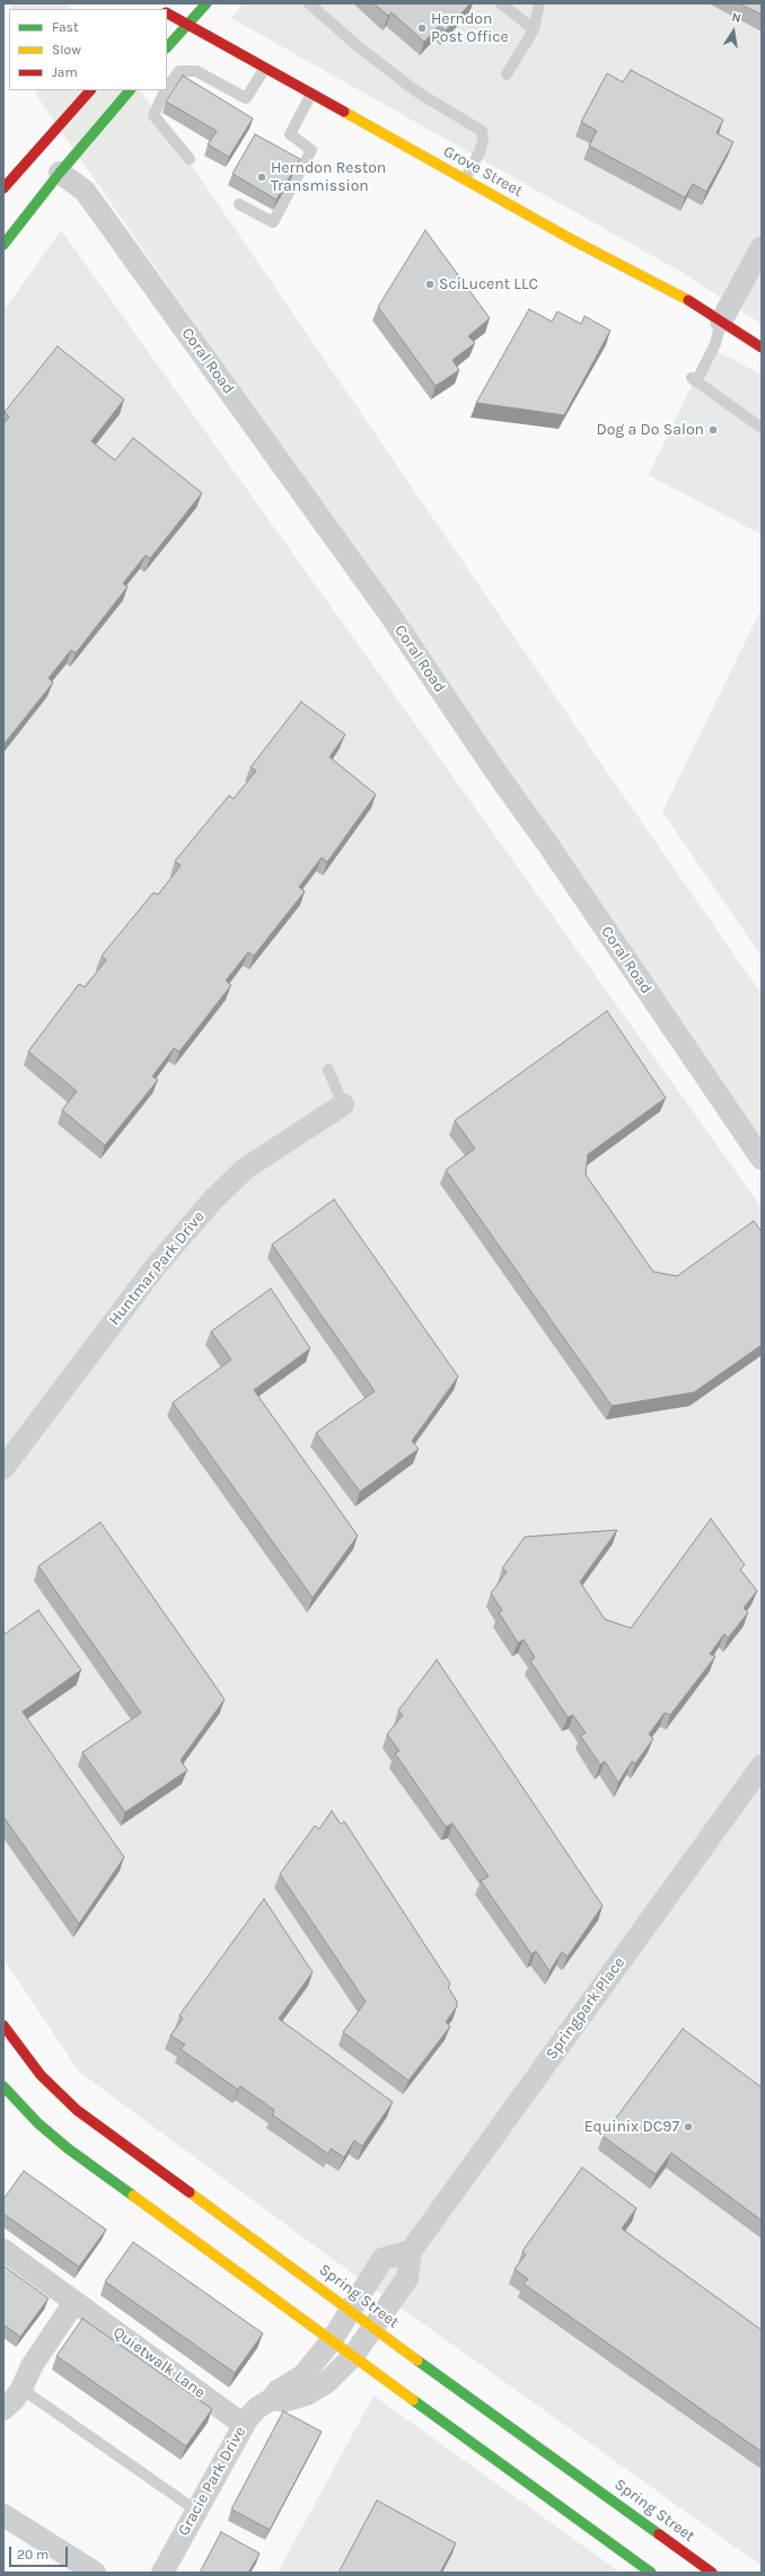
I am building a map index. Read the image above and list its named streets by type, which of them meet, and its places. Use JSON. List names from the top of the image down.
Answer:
{
  "streets": {
    "main road": ["Grove Street", "Spring Street"],
    "street": [
      "Coral Road",
      "Huntmar Park Drive",
      "Springpark Place",
      "Quietwalk Lane",
      "Gracie Park Drive"
    ]
  },
  "crossings": [
    ["Springpark Place", "Spring Street"],
    ["Quietwalk Lane", "Gracie Park Drive"]
  ],
  "places": [
    "Herndon Post Office",
    "Herndon Reston Transmission",
    "SciLucent LLC",
    "Dog a Do Salon",
    "Equinix DC97"
  ],
  "legend": ["Fast", "Slow", "Jam"],
  "scale_bar": "20 m",
  "north": "top"
}
